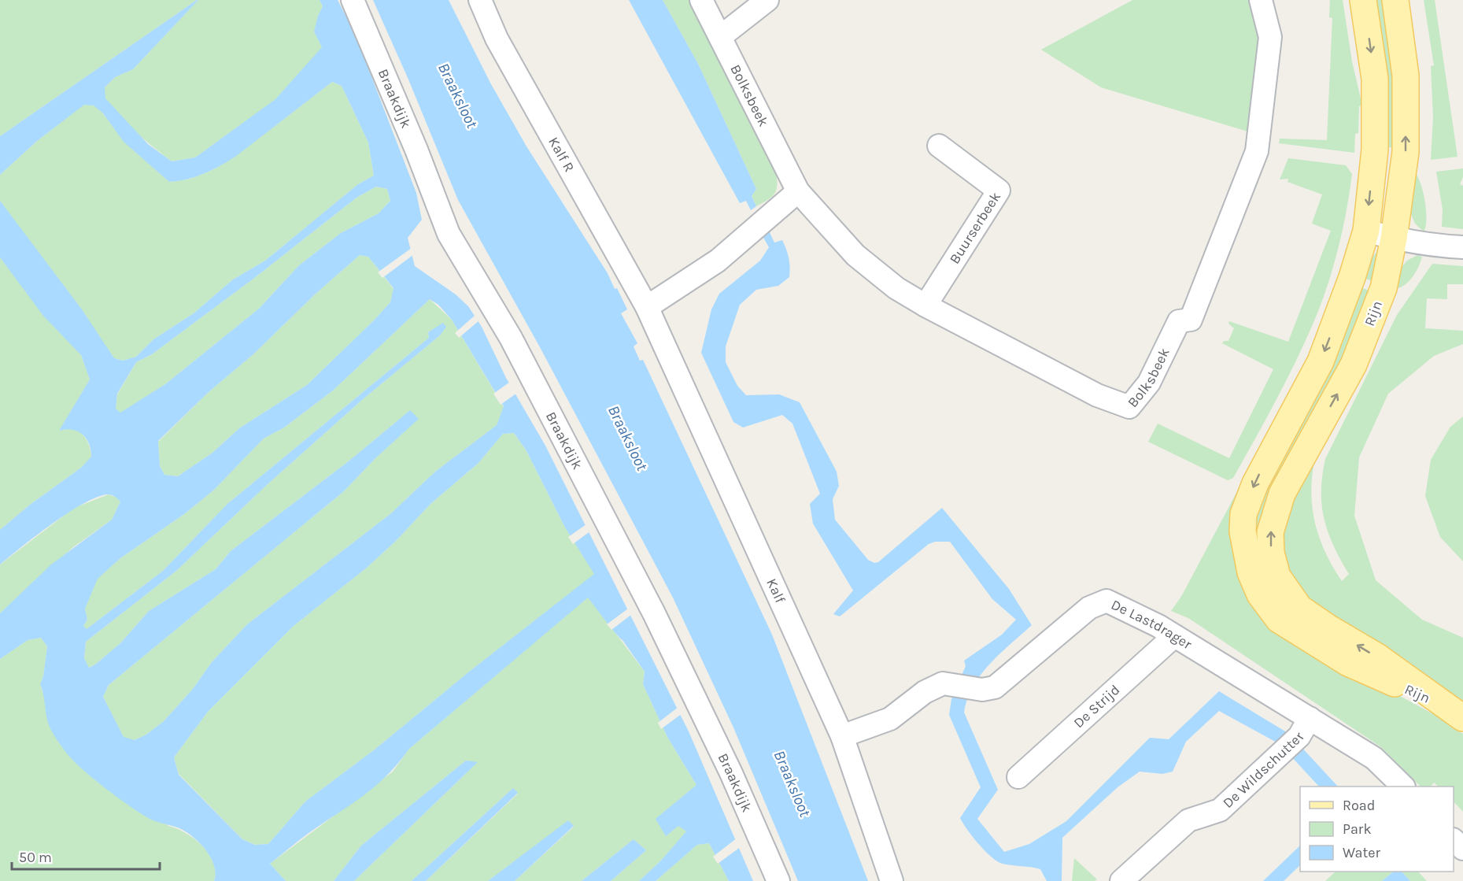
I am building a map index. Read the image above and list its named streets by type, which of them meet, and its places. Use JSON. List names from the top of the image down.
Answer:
{
  "streets": {
    "main road": ["Rijn"],
    "street": [
      "Bolksbeek",
      "Braakdijk",
      "Kalf R",
      "Buurserbeek",
      "Kalf",
      "De Lastdrager",
      "De Strijd",
      "De Wildschutter"
    ]
  },
  "crossings": [
    ["Bolksbeek", "Buurserbeek"],
    ["Kalf R", "Kalf"],
    ["Kalf", "De Lastdrager"],
    ["De Lastdrager", "De Strijd"],
    ["De Lastdrager", "De Wildschutter"]
  ],
  "water": ["Braaksloot"],
  "legend": ["Road", "Park", "Water"],
  "scale_bar": "50 m"
}
